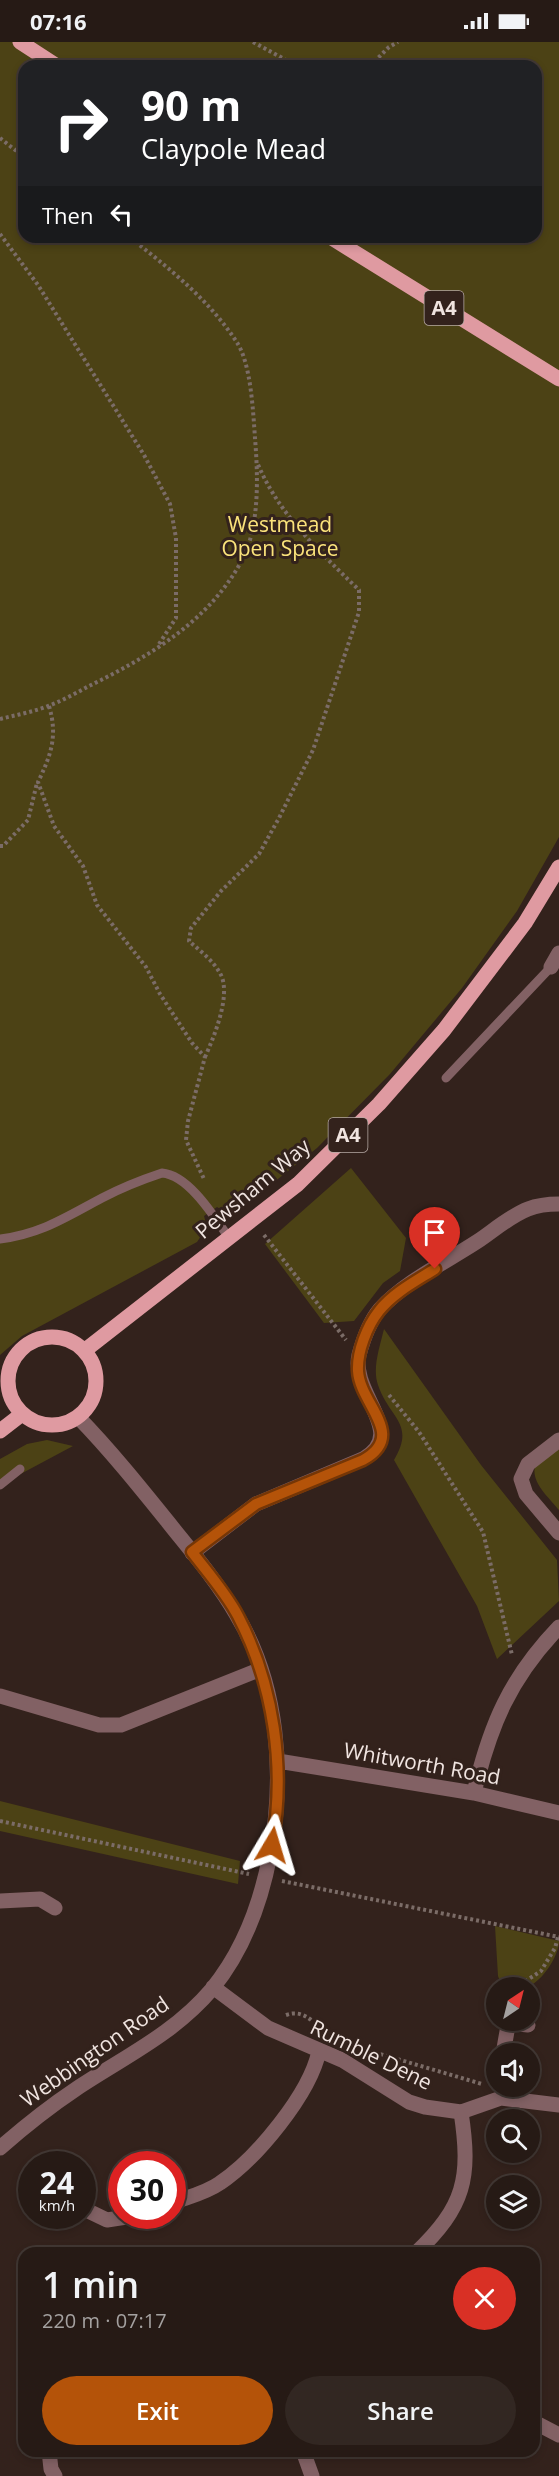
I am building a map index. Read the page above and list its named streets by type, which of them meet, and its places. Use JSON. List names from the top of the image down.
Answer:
{
  "streets": {
    "main road": ["A4", "Pewsham Way"],
    "street": ["Whitworth Road", "Webbington Road", "Rumble Dene"]
  },
  "crossings": [
    ["Pewsham Way", "Webbington Road"],
    ["Whitworth Road", "Webbington Road"],
    ["Webbington Road", "Rumble Dene"]
  ],
  "parks": ["Westmead Open Space"],
  "north": "top right",
  "page": {
    "status": "07:16",
    "turn": ["90 m", "Claypole Mead"],
    "then": "Then",
    "speed": "24 km/h",
    "limit": "30",
    "heading": ["1 min", "220 m · 07:17"],
    "buttons": ["Exit", "Share"]
  }
}
